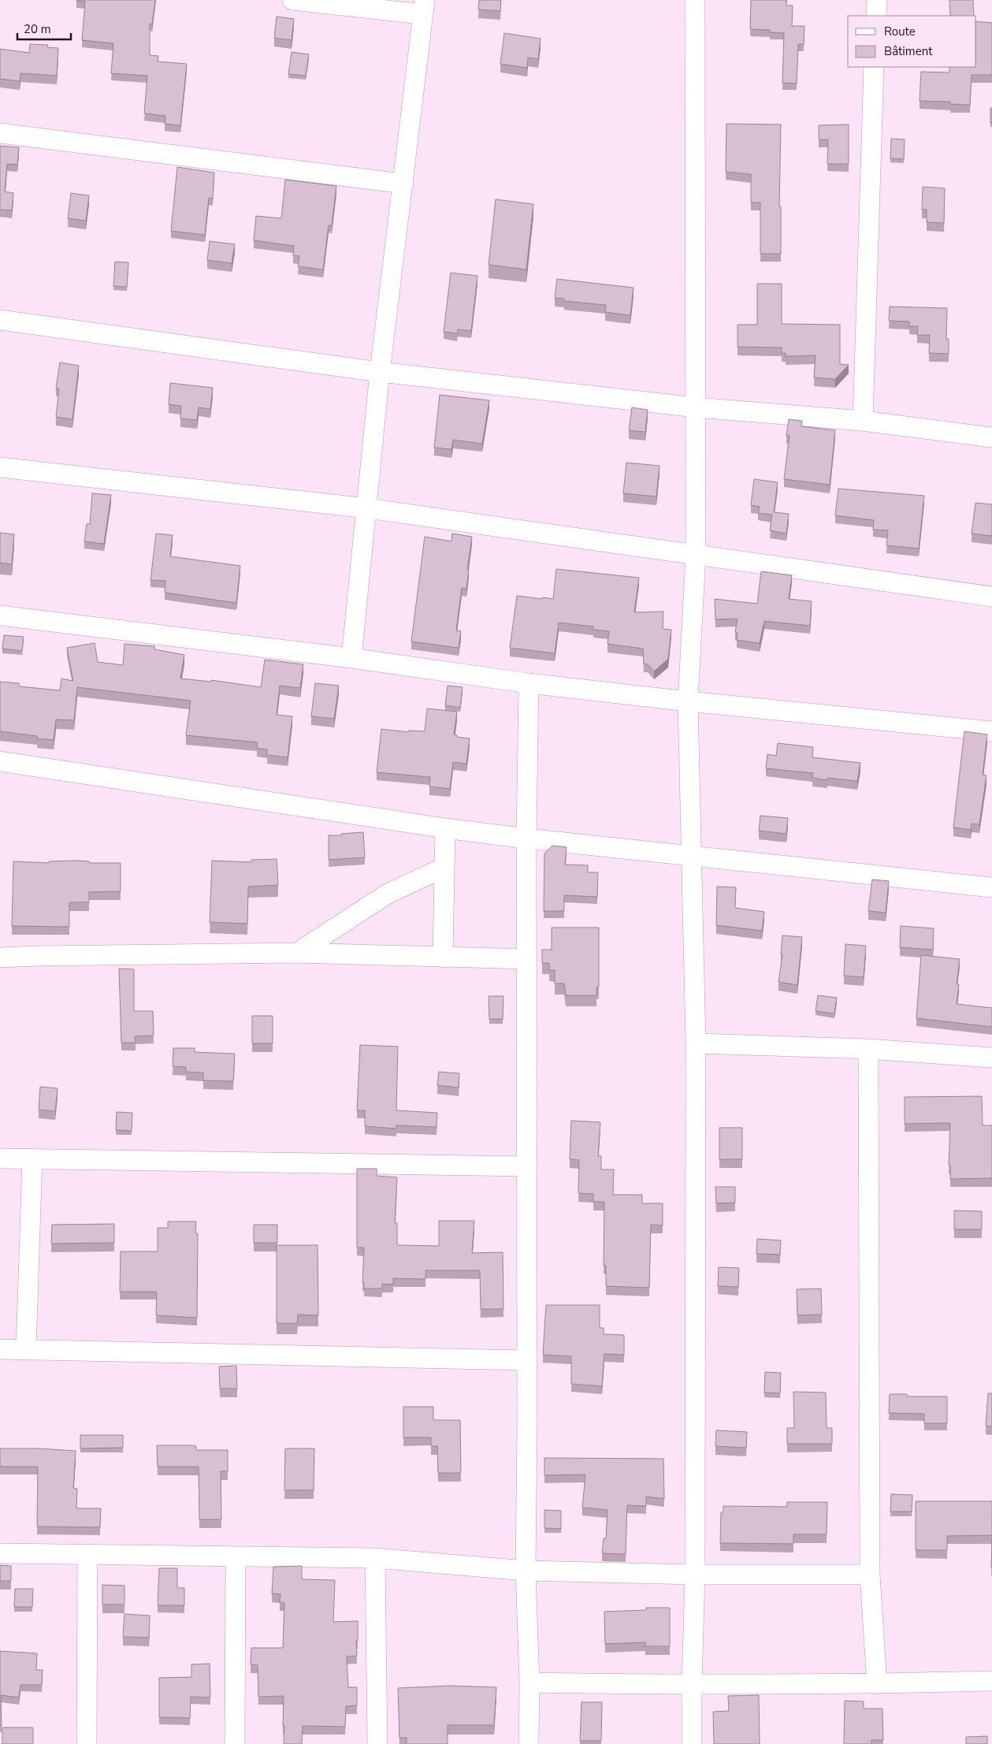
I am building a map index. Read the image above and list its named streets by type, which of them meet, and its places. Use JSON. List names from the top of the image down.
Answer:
{
  "legend": ["Route", "Bâtiment"],
  "scale_bar": "20 m"
}
